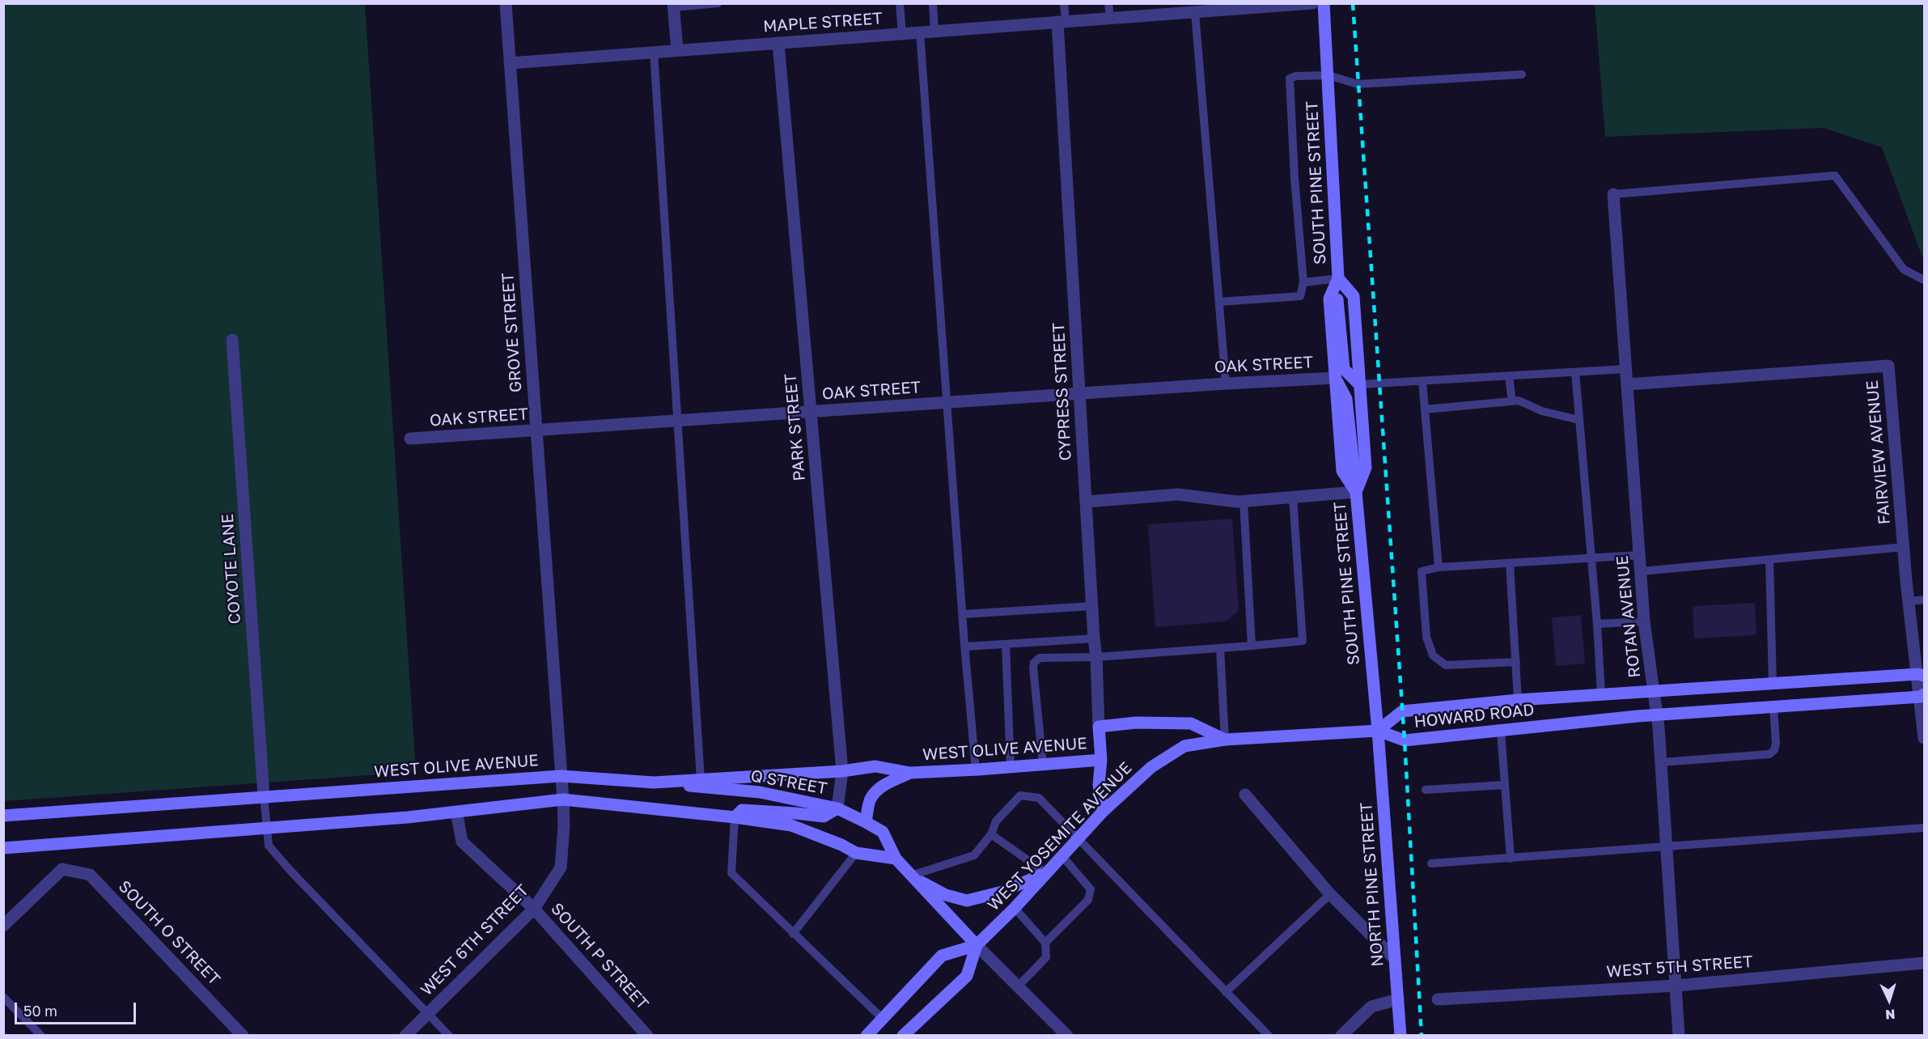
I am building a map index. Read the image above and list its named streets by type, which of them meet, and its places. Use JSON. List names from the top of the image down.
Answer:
{
  "streets": {
    "main road": [
      "SOUTH PINE STREET",
      "CYPRESS STREET",
      "HOWARD ROAD",
      "WEST OLIVE AVENUE",
      "Q STREET",
      "WEST YOSEMITE AVENUE",
      "NORTH PINE STREET"
    ],
    "street": [
      "MAPLE STREET",
      "GROVE STREET",
      "OAK STREET",
      "PARK STREET",
      "FAIRVIEW AVENUE",
      "COYOTE LANE",
      "ROTAN AVENUE",
      "SOUTH O STREET",
      "WEST 6TH STREET",
      "SOUTH P STREET",
      "WEST 5TH STREET"
    ]
  },
  "crossings": [
    ["MAPLE STREET", "GROVE STREET"],
    ["MAPLE STREET", "CYPRESS STREET"],
    ["MAPLE STREET", "PARK STREET"],
    ["SOUTH PINE STREET", "HOWARD ROAD"],
    ["SOUTH PINE STREET", "NORTH PINE STREET"],
    ["GROVE STREET", "OAK STREET"],
    ["GROVE STREET", "WEST OLIVE AVENUE"],
    ["GROVE STREET", "WEST 6TH STREET"],
    ["OAK STREET", "CYPRESS STREET"],
    ["OAK STREET", "PARK STREET"],
    ["CYPRESS STREET", "WEST OLIVE AVENUE"],
    ["CYPRESS STREET", "WEST YOSEMITE AVENUE"],
    ["PARK STREET", "WEST OLIVE AVENUE"],
    ["PARK STREET", "Q STREET"],
    ["FAIRVIEW AVENUE", "ROTAN AVENUE"],
    ["FAIRVIEW AVENUE", "HOWARD ROAD"],
    ["COYOTE LANE", "WEST OLIVE AVENUE"],
    ["ROTAN AVENUE", "HOWARD ROAD"],
    ["ROTAN AVENUE", "WEST 5TH STREET"],
    ["HOWARD ROAD", "NORTH PINE STREET"],
    ["WEST OLIVE AVENUE", "Q STREET"],
    ["WEST OLIVE AVENUE", "WEST 6TH STREET"],
    ["Q STREET", "WEST YOSEMITE AVENUE"],
    ["WEST 6TH STREET", "SOUTH P STREET"]
  ],
  "scale_bar": "50 m",
  "north": "bottom"
}
